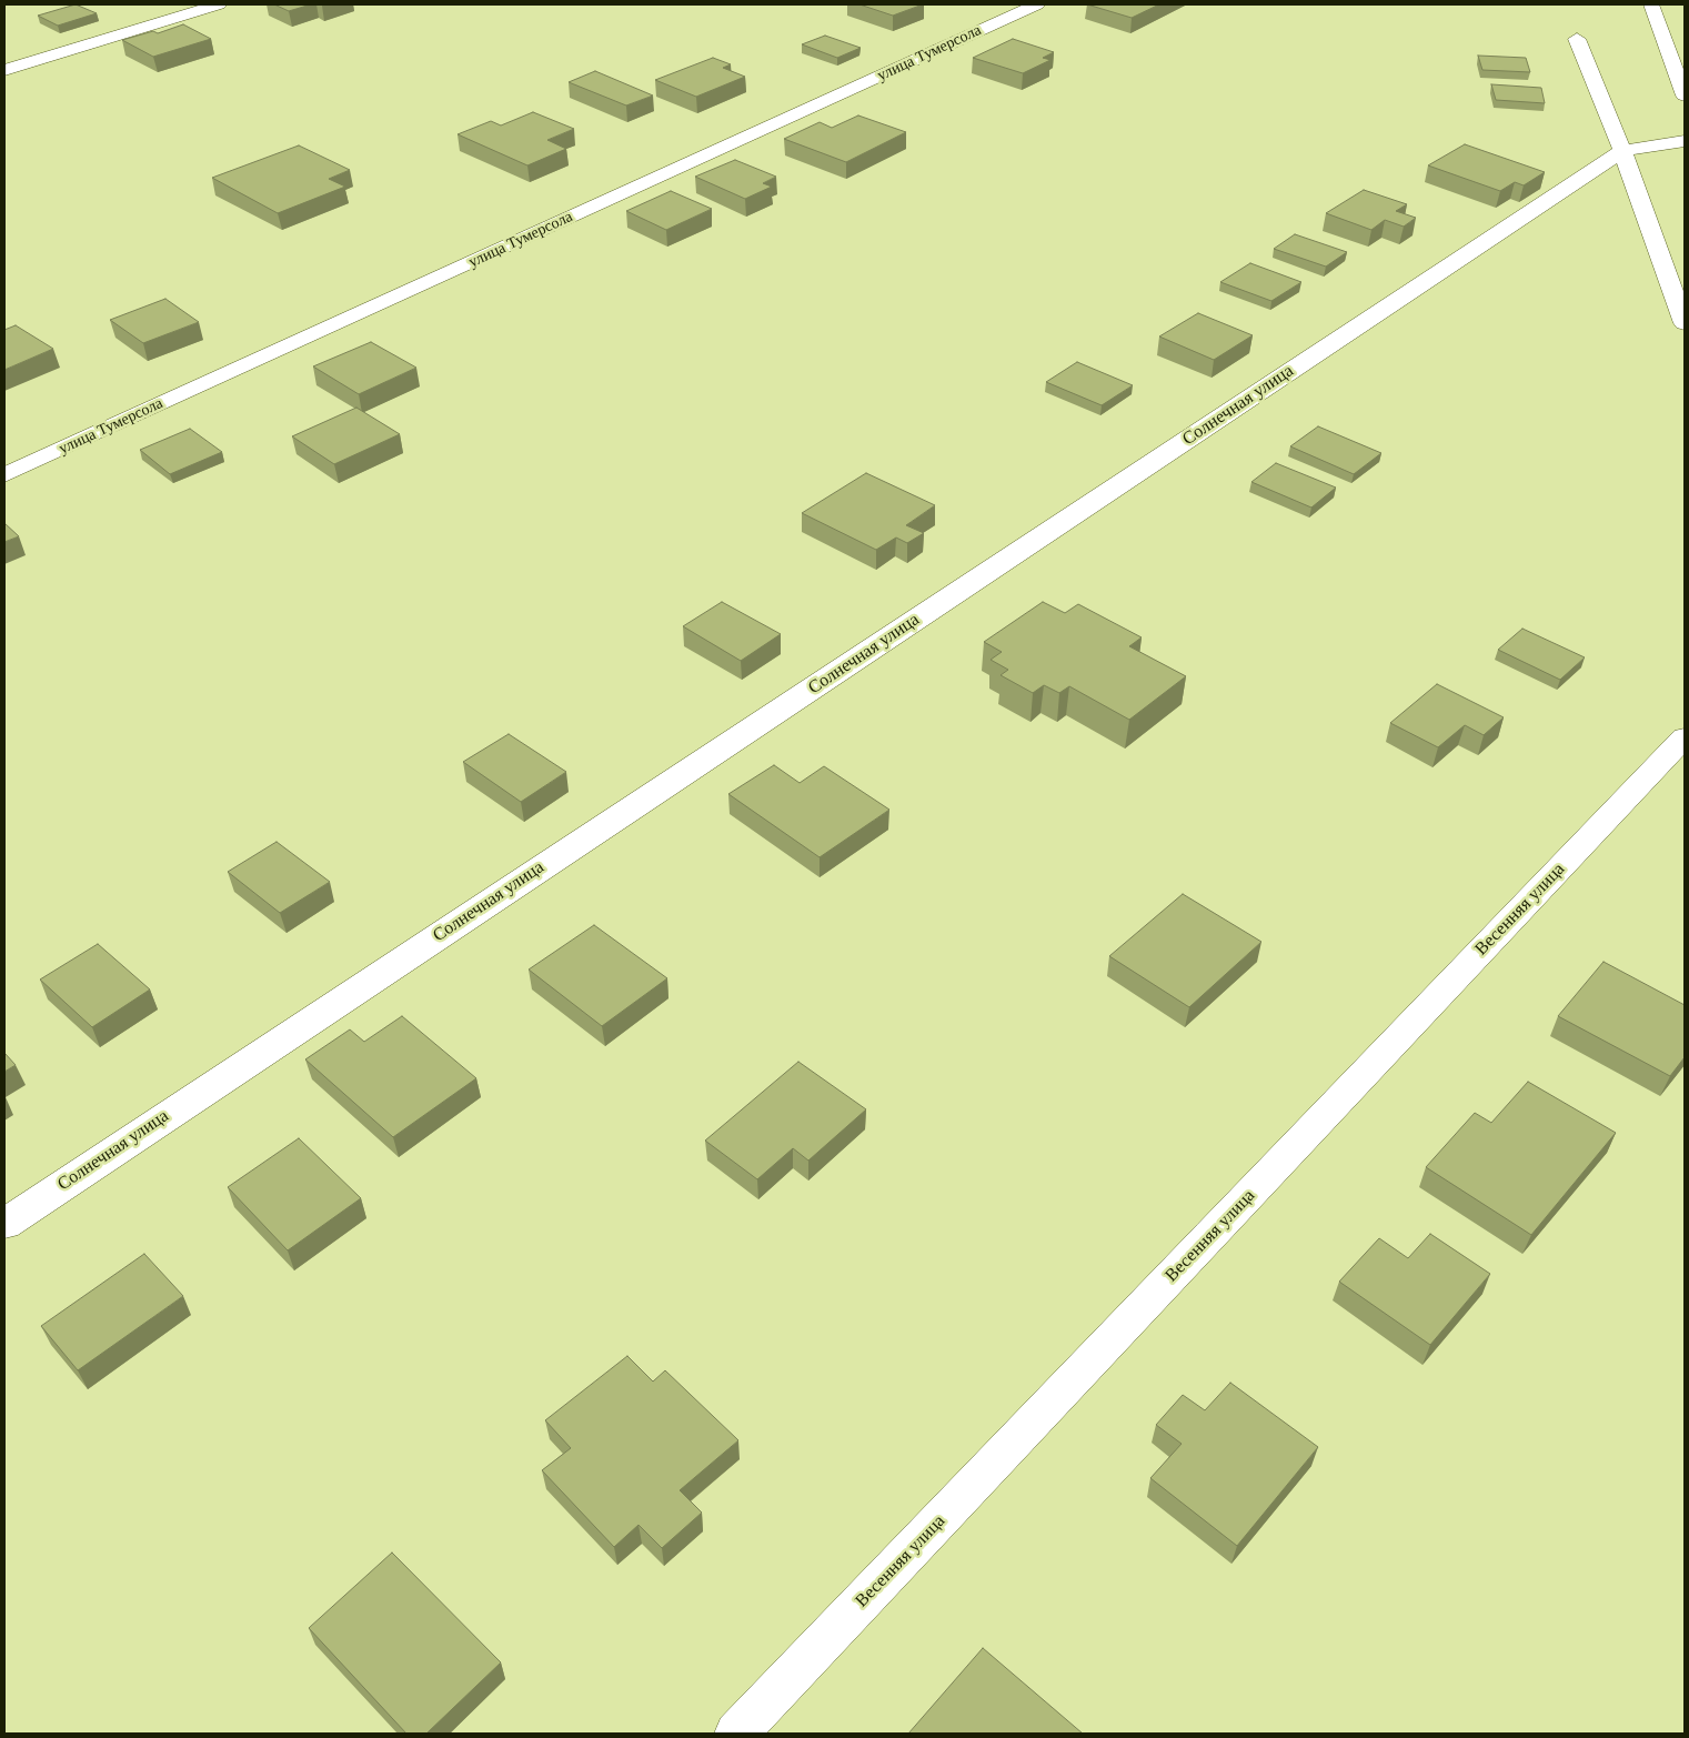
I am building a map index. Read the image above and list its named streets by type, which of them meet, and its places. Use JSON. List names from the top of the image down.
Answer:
{
  "streets": {
    "street": ["улица Тумерсола", "Солнечная улица", "Весенняя улица"]
  }
}
